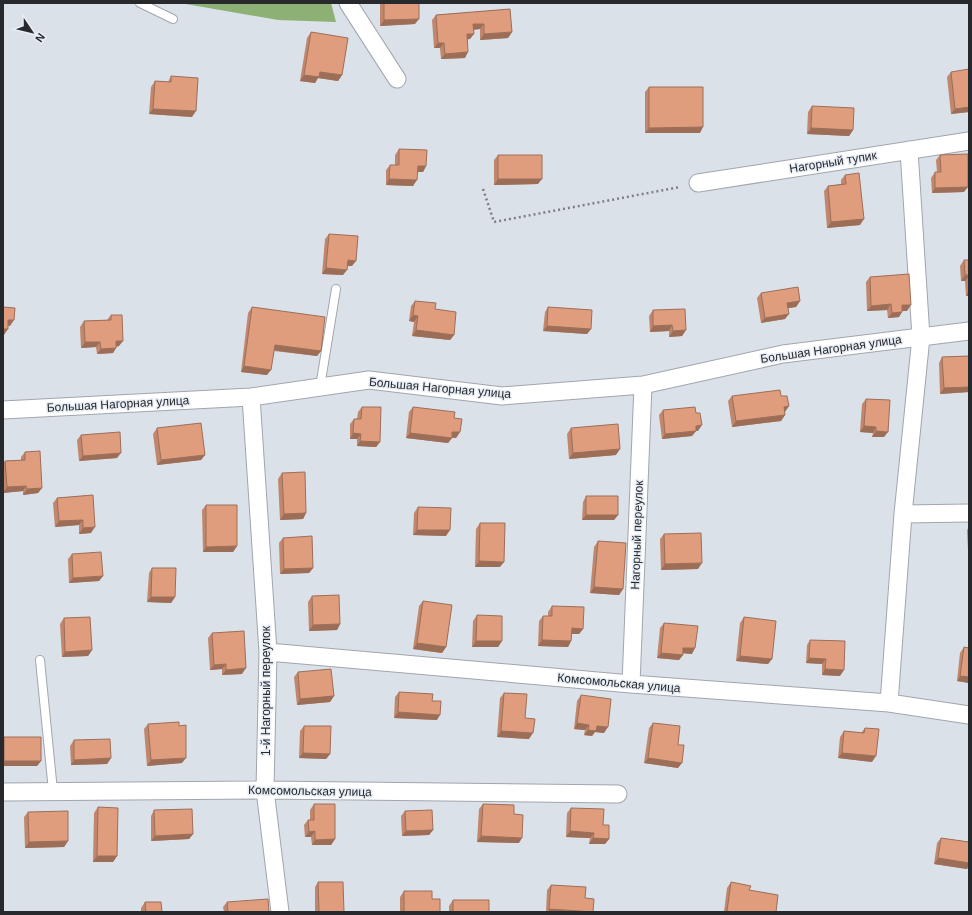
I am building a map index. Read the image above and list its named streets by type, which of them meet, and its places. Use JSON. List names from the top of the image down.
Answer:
{
  "streets": {
    "street": [
      "Нагорный тупик",
      "Большая Нагорная улица",
      "Нагорный переулок",
      "Комсомольская улица",
      "1-й Нагорный переулок"
    ]
  },
  "crossings": [
    ["Большая Нагорная улица", "Нагорный переулок"],
    ["Большая Нагорная улица", "1-й Нагорный переулок"],
    ["Нагорный переулок", "Комсомольская улица"],
    ["Комсомольская улица", "1-й Нагорный переулок"]
  ],
  "north": "bottom right"
}
